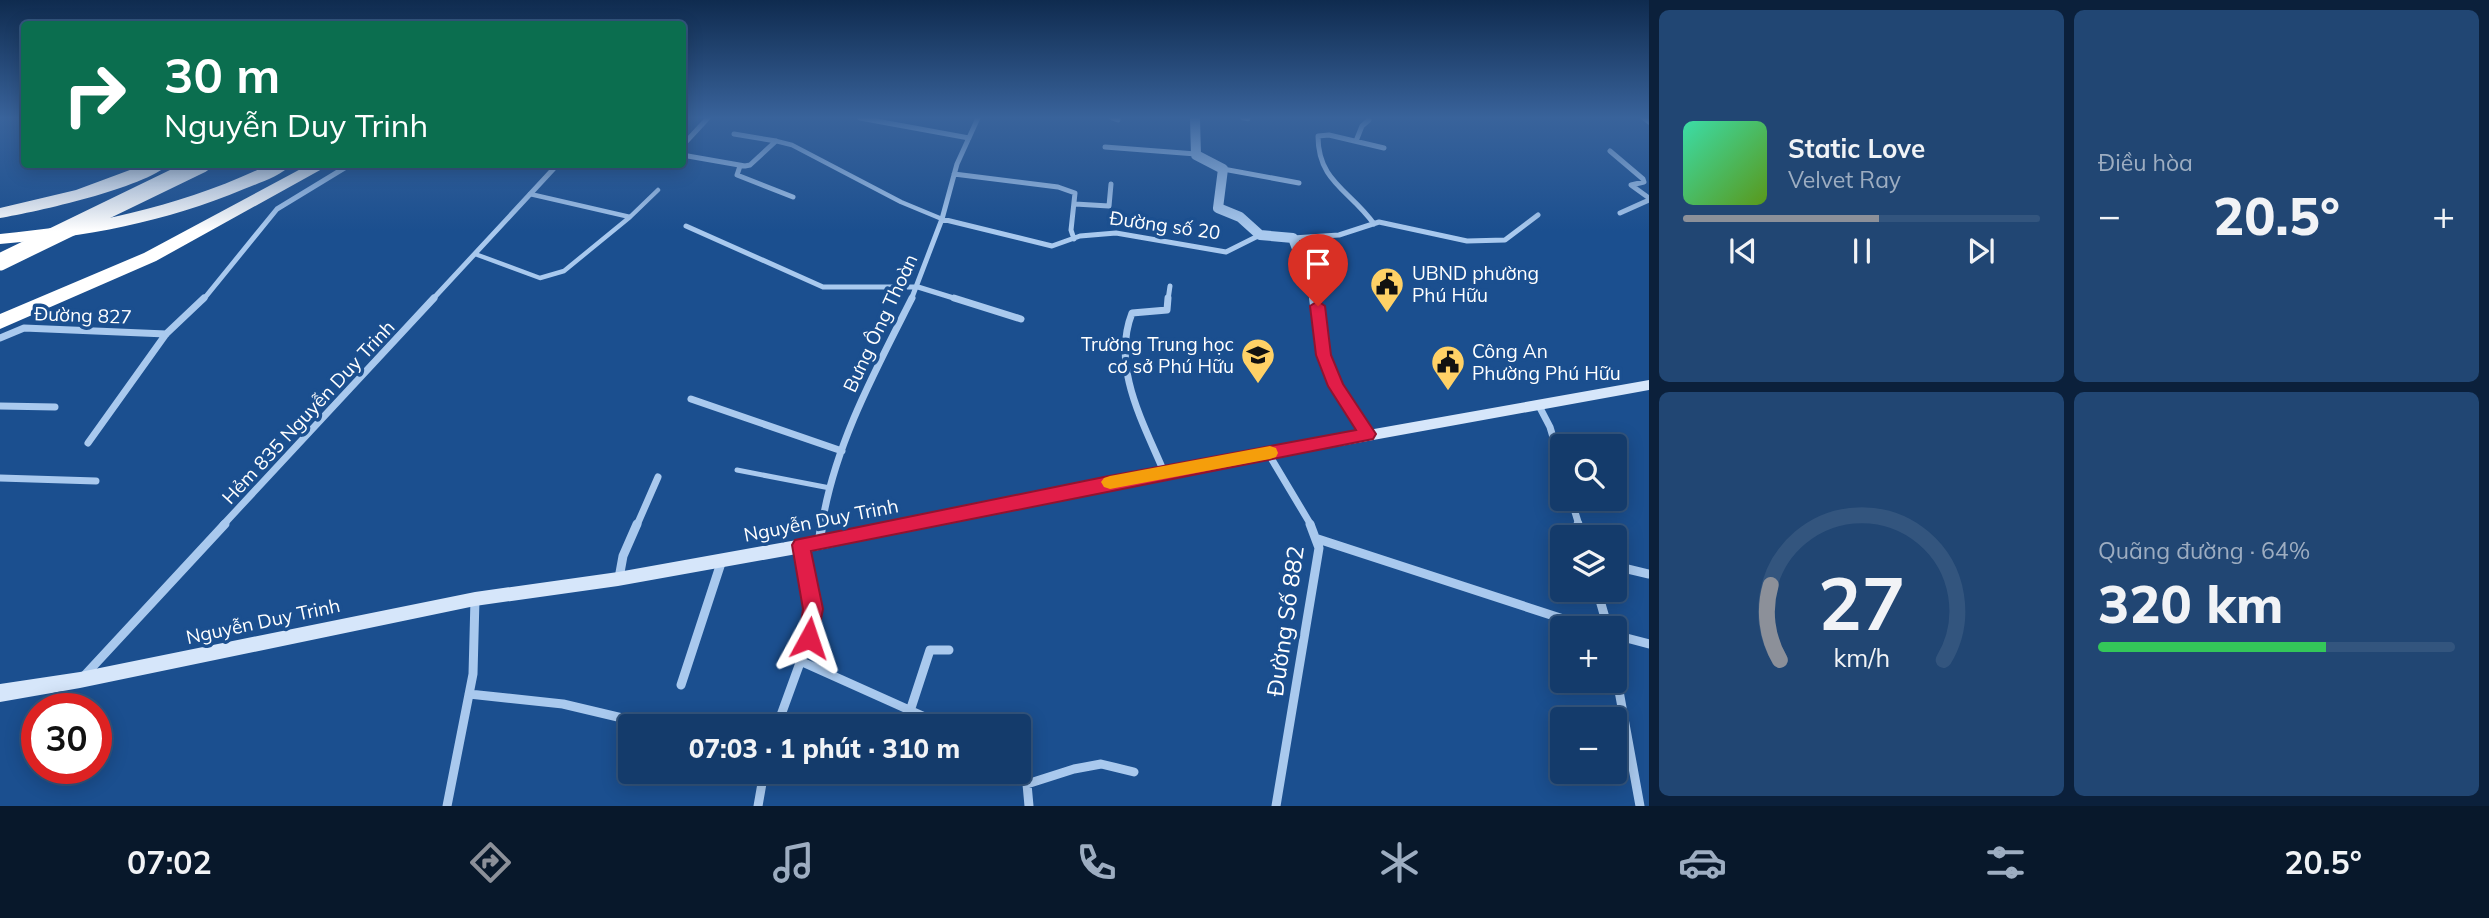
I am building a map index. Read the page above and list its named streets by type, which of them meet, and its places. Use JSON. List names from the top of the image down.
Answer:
{
  "streets": {
    "main road": ["Nguyễn Duy Trinh"],
    "street": [
      "Đường số 20",
      "Đường 827",
      "Bưng Ông Thoàn",
      "Hẻm 835 Nguyễn Duy Trinh",
      "Đường Số 882"
    ]
  },
  "crossings": [
    ["Đường số 20", "Bưng Ông Thoàn"],
    ["Bưng Ông Thoàn", "Nguyễn Duy Trinh"],
    ["Hẻm 835 Nguyễn Duy Trinh", "Nguyễn Duy Trinh"],
    ["Nguyễn Duy Trinh", "Đường Số 882"]
  ],
  "places": {
    "public building": ["UBND phường Phú Hữu", "Công An Phường Phú Hữu"],
    "school or university": ["Trường Trung học cơ sở Phú Hữu"]
  },
  "page": {
    "tile": [
      "Điều hòa",
      ["Quãng đường · 64%", "320 km"]
    ],
    "turn": ["30 m", "Nguyễn Duy Trinh"],
    "song": ["Static Love", "Velvet Ray"],
    "heat": ["−", "20.5°", "+"],
    "map_buttons": ["+", "−"],
    "limit": "30",
    "trip": "07:03 · 1 phút · 310 m",
    "tabs": ["07:02", "20.5°"],
    "gauge": ["27", "km/h"]
  }
}
